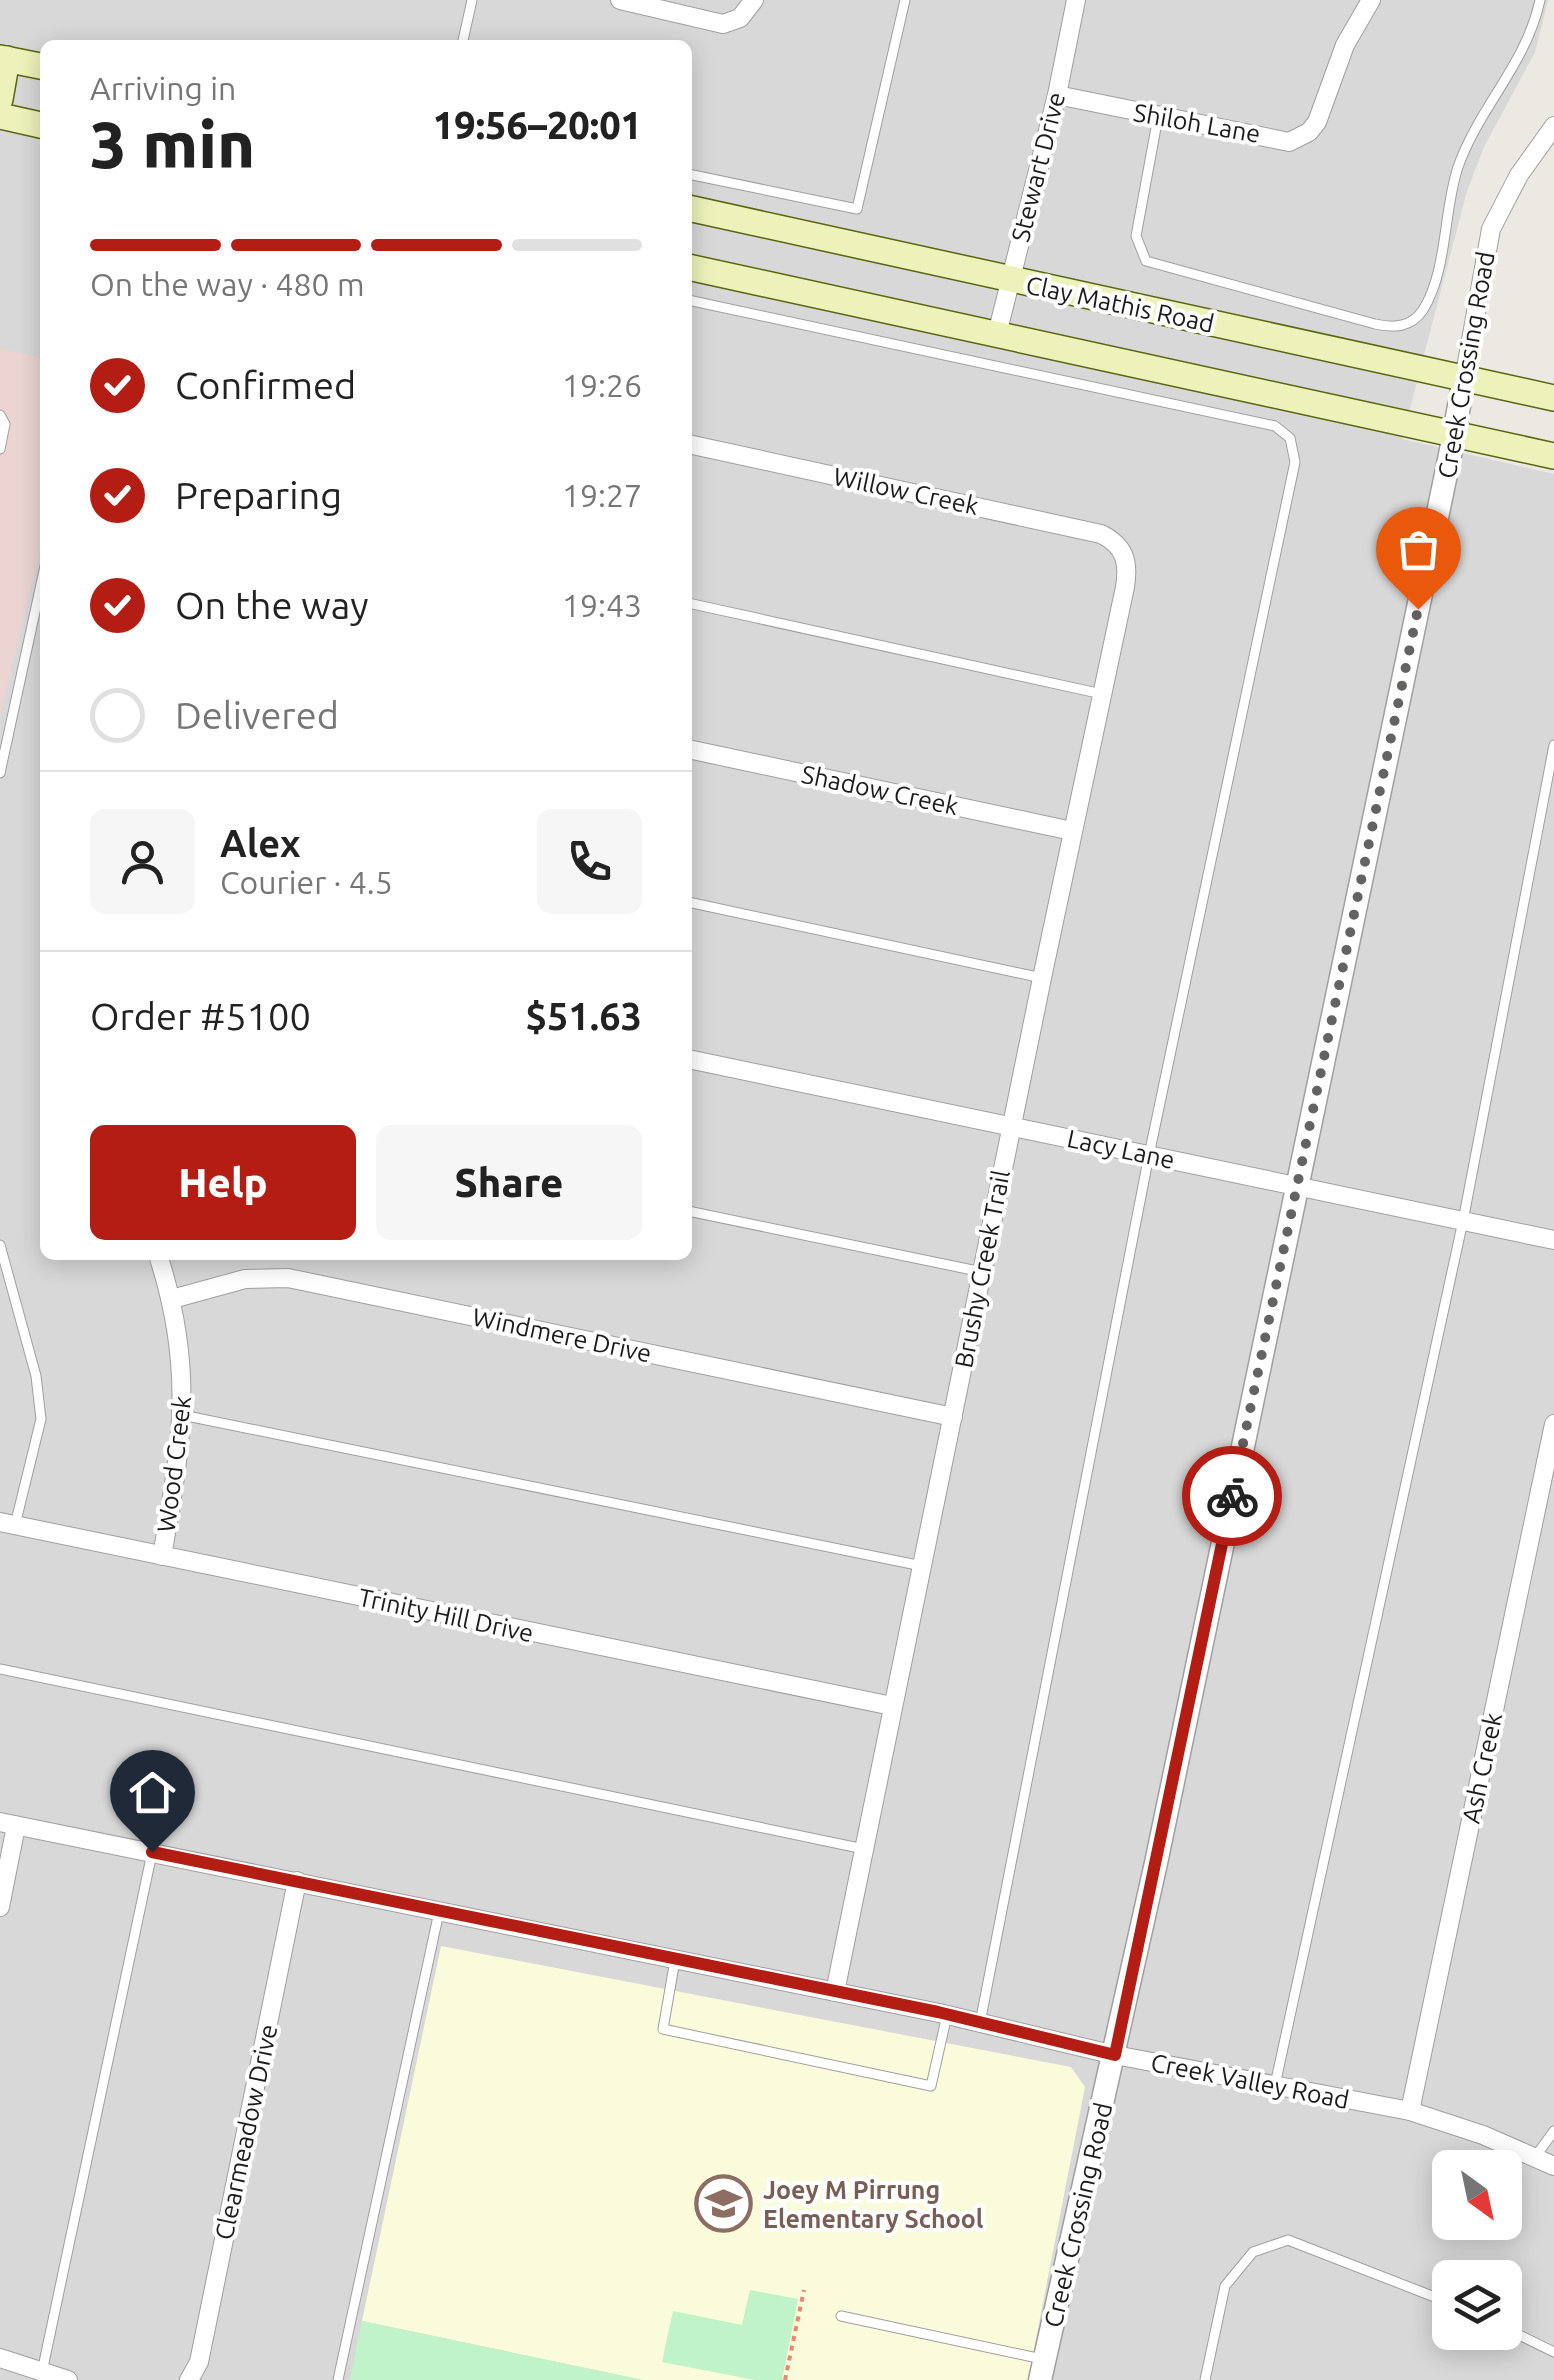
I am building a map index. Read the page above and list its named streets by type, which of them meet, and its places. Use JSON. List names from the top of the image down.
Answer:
{
  "streets": {
    "main road": ["Clay Mathis Road"],
    "street": [
      "Shiloh Lane",
      "Stewart Drive",
      "Creek Crossing Road",
      "Willow Creek",
      "Shadow Creek",
      "Lacy Lane",
      "Brushy Creek Trail",
      "Windmere Drive",
      "Wood Creek",
      "Trinity Hill Drive",
      "Ash Creek",
      "Creek Valley Road",
      "Clearmeadow Drive"
    ]
  },
  "crossings": [
    ["Shiloh Lane", "Stewart Drive"],
    ["Stewart Drive", "Clay Mathis Road"],
    ["Clay Mathis Road", "Creek Crossing Road"],
    ["Creek Crossing Road", "Lacy Lane"],
    ["Creek Crossing Road", "Creek Valley Road"],
    ["Willow Creek", "Brushy Creek Trail"],
    ["Shadow Creek", "Brushy Creek Trail"],
    ["Lacy Lane", "Brushy Creek Trail"],
    ["Brushy Creek Trail", "Windmere Drive"],
    ["Brushy Creek Trail", "Trinity Hill Drive"],
    ["Brushy Creek Trail", "Creek Valley Road"],
    ["Windmere Drive", "Wood Creek"],
    ["Wood Creek", "Trinity Hill Drive"],
    ["Ash Creek", "Creek Valley Road"],
    ["Creek Valley Road", "Clearmeadow Drive"]
  ],
  "places": {
    "school or university": ["Joey M Pirrung Elementary School"]
  },
  "north": "bottom right",
  "page": {
    "heading": ["3 min", "Arriving in", "19:56–20:01"],
    "panel": [
      "Alex",
      "Courier · 4.5",
      "Order #5100",
      "$51.63"
    ],
    "bar": "On the way · 480 m",
    "list": [
      ["Confirmed", "19:26"],
      ["Preparing", "19:27"],
      ["On the way", "19:43"],
      "Delivered"
    ],
    "buttons": ["Help", "Share"]
  }
}
